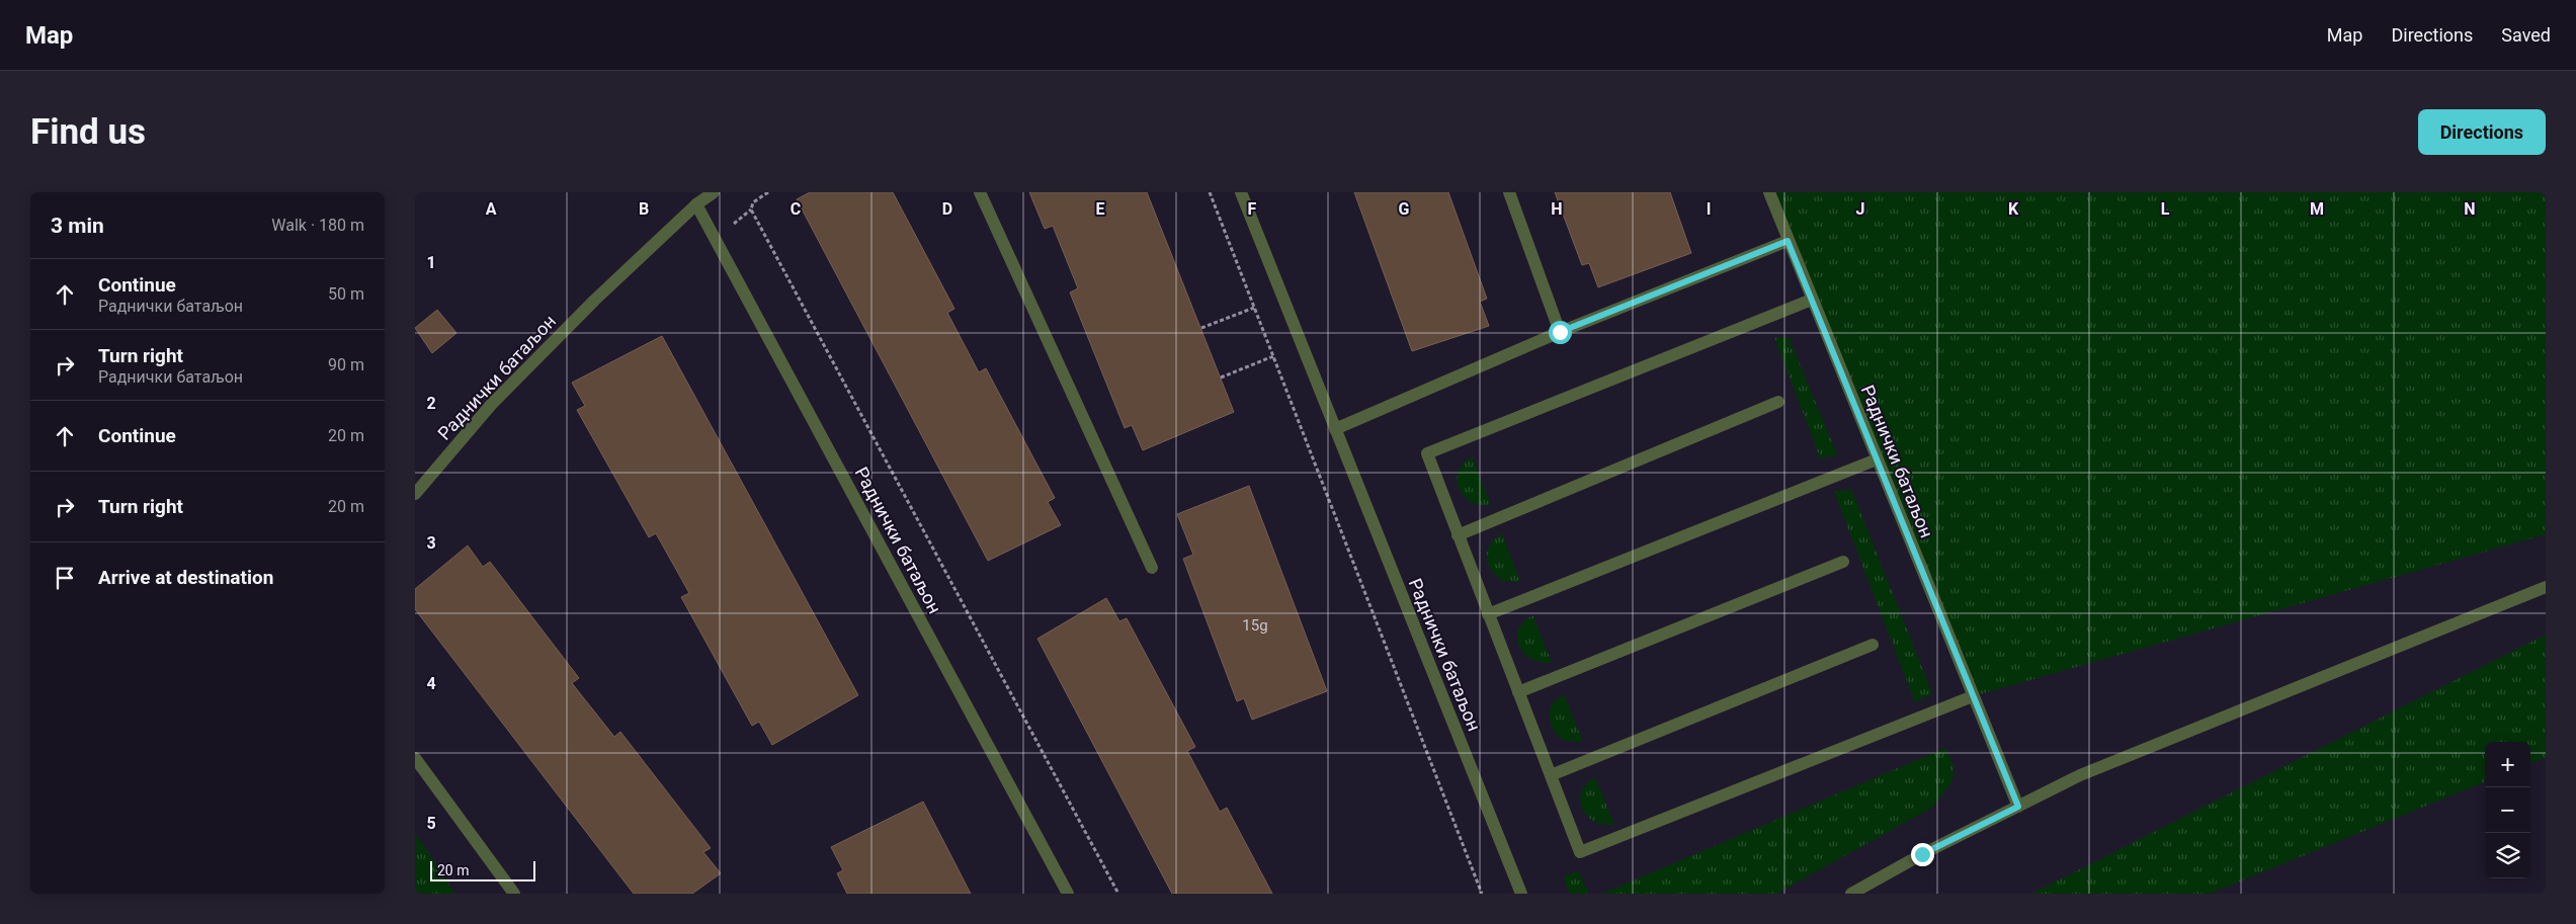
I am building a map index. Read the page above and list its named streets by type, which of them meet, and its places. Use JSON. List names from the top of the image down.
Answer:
{
  "streets": {
    "street": ["Раднички батаљон"]
  },
  "house_numbers": ["15g"],
  "scale_bar": "20 m",
  "page": {
    "header": "Map",
    "nav": ["Map", "Directions", "Saved"],
    "buttons": "Directions",
    "title": "Find us",
    "heading": ["3 min", "Walk · 180 m"],
    "list": [
      ["Continue", "Раднички батаљон", "50 m"],
      ["Turn right", "Раднички батаљон", "90 m"],
      ["Continue", "20 m"],
      ["Turn right", "20 m"],
      "Arrive at destination"
    ],
    "map_buttons": ["+", "−"],
    "scale": "20 m"
  },
  "grid": {
    "columns": [
      "A",
      "B",
      "C",
      "D",
      "E",
      "F",
      "G",
      "H",
      "I",
      "J",
      "K",
      "L",
      "M",
      "N"
    ],
    "rows": [
      "1",
      "2",
      "3",
      "4",
      "5"
    ]
  }
}
